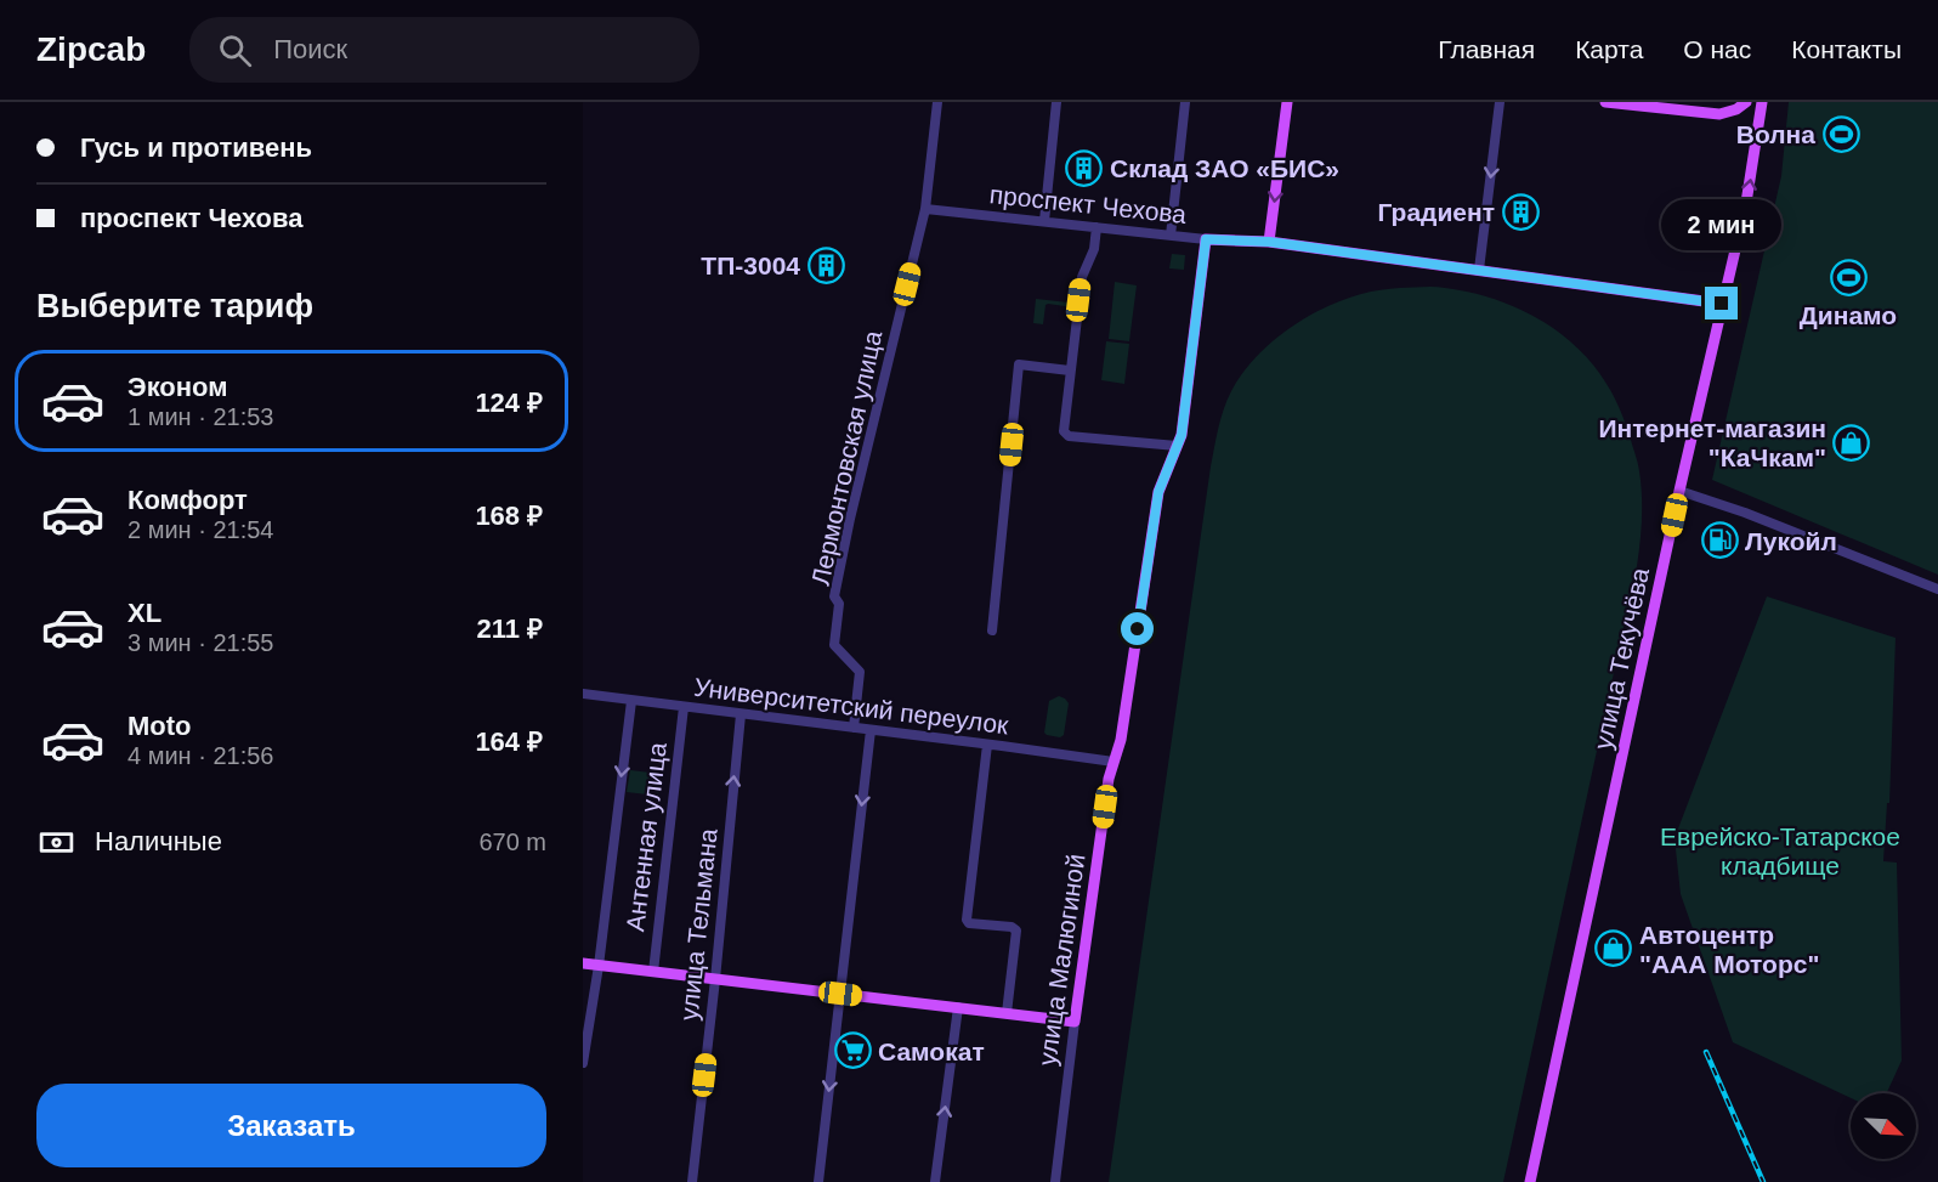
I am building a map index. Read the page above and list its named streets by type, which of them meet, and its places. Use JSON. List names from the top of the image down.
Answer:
{
  "streets": {
    "main road": ["проспект Чехова", "улица Текучёва", "улица Малюгиной"],
    "street": [
      "Лермонтовская улица",
      "Университетский переулок",
      "Антенная улица",
      "улица Тельмана"
    ]
  },
  "crossings": [
    ["проспект Чехова", "Лермонтовская улица"],
    ["проспект Чехова", "улица Текучёва"],
    ["проспект Чехова", "улица Малюгиной"],
    ["Лермонтовская улица", "Университетский переулок"],
    ["Университетский переулок", "Антенная улица"],
    ["Университетский переулок", "улица Тельмана"],
    ["Университетский переулок", "улица Малюгиной"]
  ],
  "one_way": ["улица Тельмана"],
  "parks": ["Еврейско-Татарское кладбище"],
  "places": {
    "sports": ["Волна", "Динамо"],
    "building": ["Склад ЗАО «БИС»", "Градиент", "ТП-3004"],
    "shop": ["Интернет-магазин \"КаЧкам\"", "Автоцентр \"ААА Моторс\""],
    "fuel station": ["Лукойл"],
    "supermarket": ["Самокат"]
  },
  "north": "bottom right",
  "page": {
    "header": "Zipcab",
    "search": "Поиск",
    "nav": [
      "Главная",
      "Карта",
      "О нас",
      "Контакты"
    ],
    "banner": ["Гусь и противень", "проспект Чехова"],
    "bubble": "2 мин",
    "heading": "Выберите тариф",
    "list": [
      {
        "name": "Эконом",
        "note": "1 мин · 21:53",
        "value": "124 ₽"
      },
      {
        "name": "Комфорт",
        "note": "2 мин · 21:54",
        "value": "168 ₽"
      },
      {
        "name": "XL",
        "note": "3 мин · 21:55",
        "value": "211 ₽"
      },
      {
        "name": "Moto",
        "note": "4 мин · 21:56",
        "value": "164 ₽"
      }
    ],
    "pay": ["Наличные", "670 m"],
    "buttons": "Заказать"
  }
}
